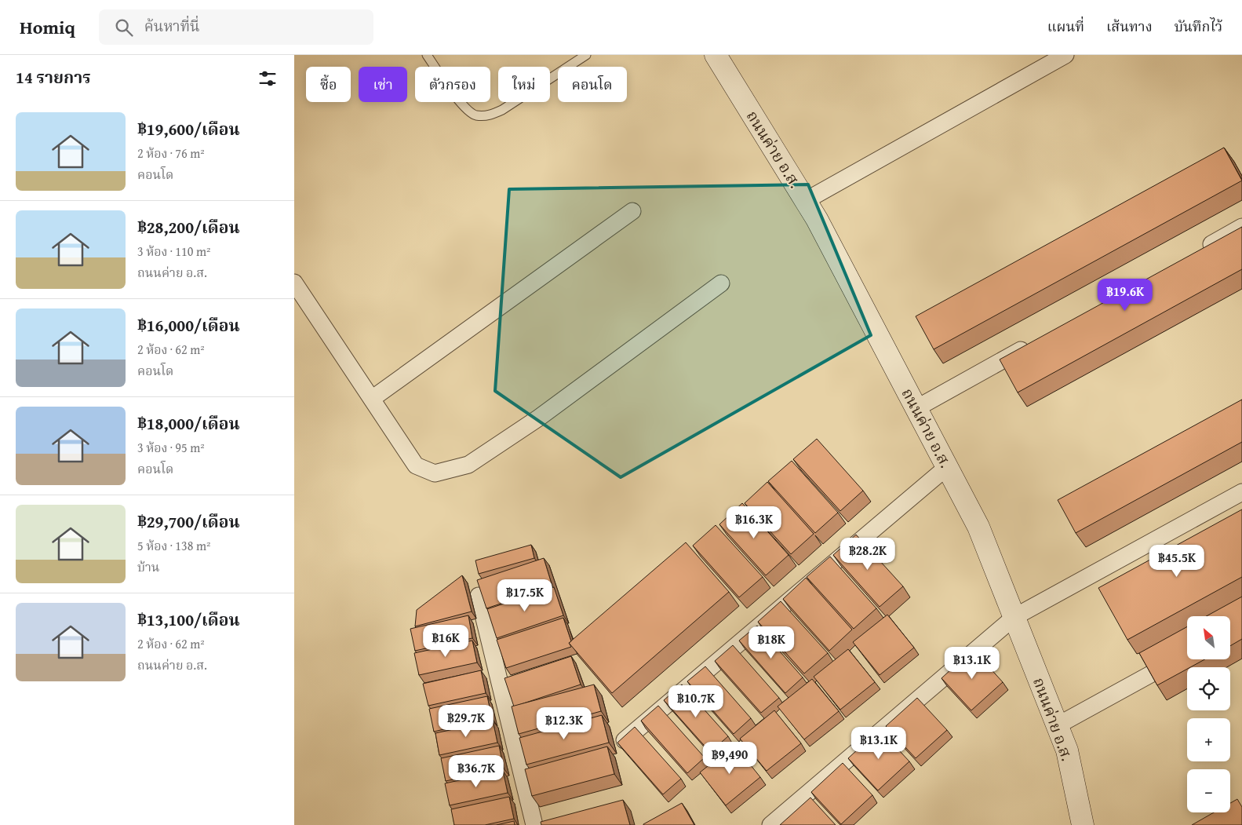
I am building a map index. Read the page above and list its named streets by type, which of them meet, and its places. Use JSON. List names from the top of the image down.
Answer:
{
  "streets": {
    "street": ["ถนนค่าย อ.ส."]
  },
  "north": "top left",
  "page": {
    "header": "Homiq",
    "search": "ค้นหาที่นี่",
    "nav": ["แผนที่", "เส้นทาง", "บันทึกไว้"],
    "heading": "14 รายการ",
    "chip": [
      "ซื้อ",
      "เช่า",
      "ตัวกรอง",
      "ใหม่",
      "คอนโด"
    ],
    "list": [
      {
        "name": "฿19,600/เดือน",
        "note": "2 ห้อง · 76 m² · คอนโด"
      },
      {
        "name": "฿28,200/เดือน",
        "note": "3 ห้อง · 110 m² · ถนนค่าย อ.ส."
      },
      {
        "name": "฿16,000/เดือน",
        "note": "2 ห้อง · 62 m² · คอนโด"
      },
      {
        "name": "฿18,000/เดือน",
        "note": "3 ห้อง · 95 m² · คอนโด"
      },
      {
        "name": "฿29,700/เดือน",
        "note": "5 ห้อง · 138 m² · บ้าน"
      },
      {
        "name": "฿13,100/เดือน",
        "note": "2 ห้อง · 62 m² · ถนนค่าย อ.ส."
      }
    ],
    "price": [
      "฿19.6K",
      "฿16.3K",
      "฿28.2K",
      "฿45.5K",
      "฿17.5K",
      "฿16K",
      "฿18K",
      "฿13.1K",
      "฿10.7K",
      "฿29.7K",
      "฿12.3K",
      "฿13.1K",
      "฿9,490",
      "฿36.7K"
    ],
    "map_buttons": ["+", "−"]
  }
}
